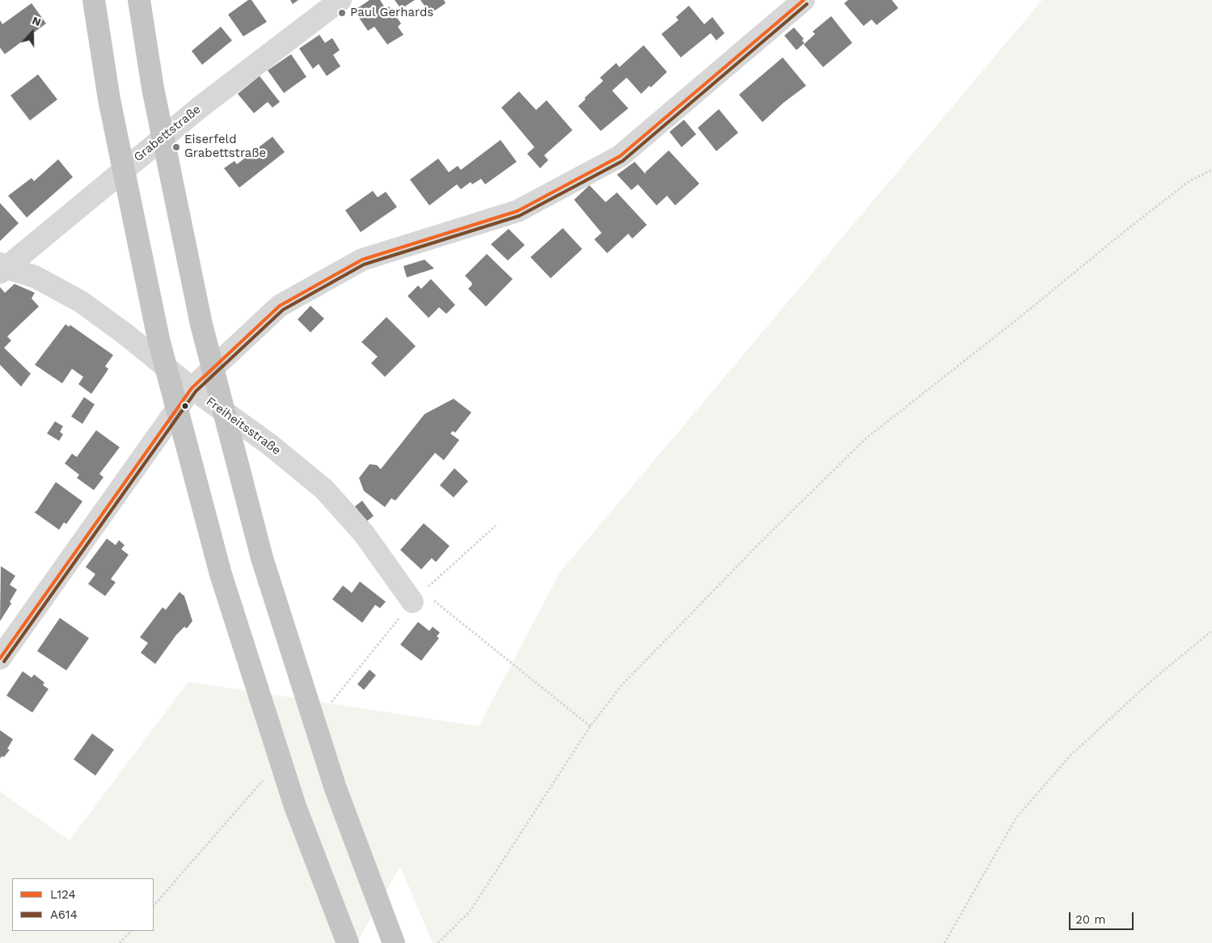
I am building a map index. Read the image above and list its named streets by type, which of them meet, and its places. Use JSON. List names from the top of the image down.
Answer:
{
  "streets": {
    "street": ["Grabettstraße", "Freiheitsstraße"]
  },
  "crossings": [
    ["Grabettstraße", "Freiheitsstraße"]
  ],
  "places": ["Paul Gerhards", "Eiserfeld Grabettstraße"],
  "lines": ["transit line L124", "transit line A614"],
  "legend": ["L124", "A614"],
  "scale_bar": "20 m",
  "north": "top"
}
